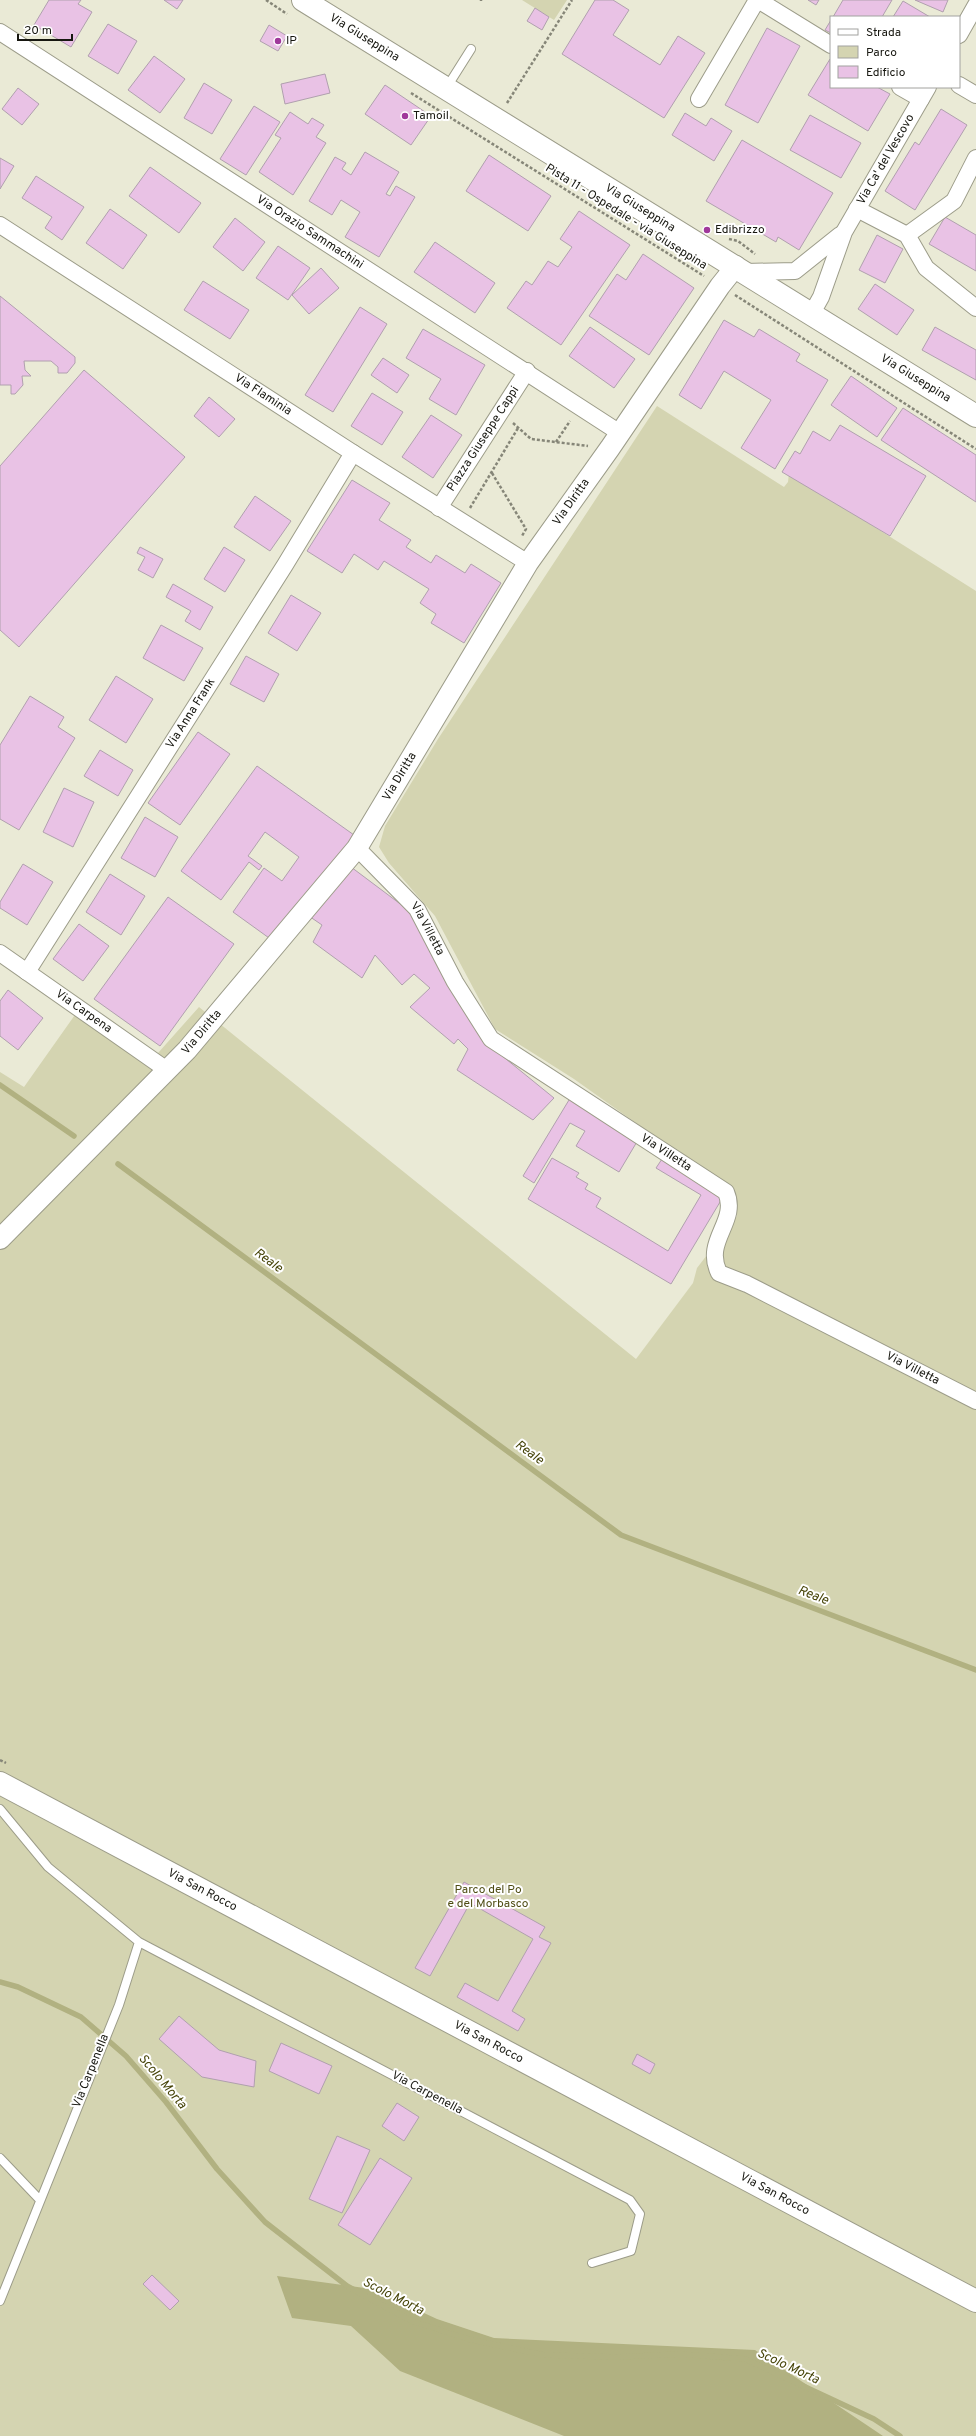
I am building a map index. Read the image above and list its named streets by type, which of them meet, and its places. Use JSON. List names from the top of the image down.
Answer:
{
  "streets": {
    "main road": ["Via Giuseppina", "Via San Rocco"],
    "street": [
      "Via Ca' del Vescovo",
      "Via Orazio Sammachini",
      "Via Flaminia",
      "Piazza Giuseppe Cappi",
      "Via Diritta",
      "Via Anna Frank",
      "Via Villetta",
      "Via Carpena"
    ],
    "lane": ["Via Carpenella"],
    "path": ["Pista 11 - Ospedale - via Giuseppina"]
  },
  "crossings": [
    ["Via Giuseppina", "Via Ca' del Vescovo"],
    ["Via Giuseppina", "Via Diritta"],
    ["Via Ca' del Vescovo", "Via Diritta"],
    ["Pista 11 - Ospedale - via Giuseppina", "Via Diritta"],
    ["Via Orazio Sammachini", "Piazza Giuseppe Cappi"],
    ["Via Orazio Sammachini", "Via Diritta"],
    ["Via Flaminia", "Piazza Giuseppe Cappi"],
    ["Via Flaminia", "Via Diritta"],
    ["Via Flaminia", "Via Anna Frank"],
    ["Via Diritta", "Via Villetta"],
    ["Via Diritta", "Via Carpena"],
    ["Via Anna Frank", "Via Carpena"]
  ],
  "water": ["Reale", "Scolo Morta"],
  "parks": ["Parco del Po e del Morbasco"],
  "places": ["IP", "Tamoil", "Edibrizzo"],
  "legend": ["Strada", "Parco", "Edificio"],
  "scale_bar": "20 m"
}
